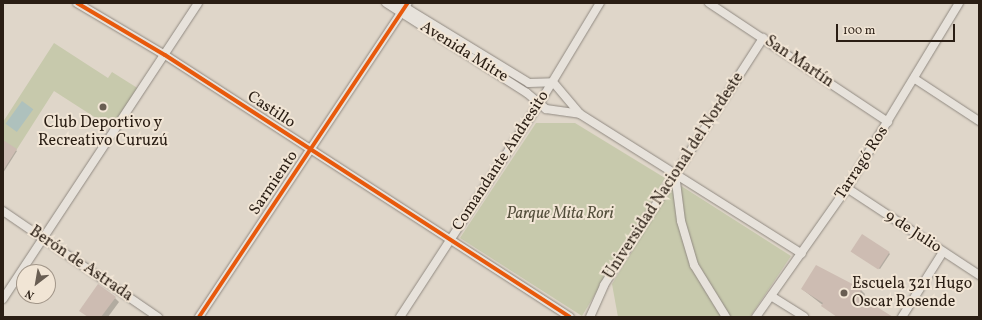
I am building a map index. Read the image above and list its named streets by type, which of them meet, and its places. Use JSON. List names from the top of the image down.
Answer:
{
  "streets": {
    "street": [
      "Avenida Mitre",
      "San Martín",
      "Castillo",
      "Comandante Andresito",
      "Tarragó Ros",
      "Universidad Nacional del Nordeste",
      "Sarmiento",
      "9 de Julio",
      "Berón de Astrada"
    ]
  },
  "crossings": [
    ["Avenida Mitre", "Comandante Andresito"],
    ["Avenida Mitre", "Sarmiento"],
    ["San Martín", "Tarragó Ros"],
    ["San Martín", "Universidad Nacional del Nordeste"],
    ["Castillo", "Comandante Andresito"],
    ["Castillo", "Sarmiento"],
    ["Tarragó Ros", "9 de Julio"]
  ],
  "parks": ["Parque Mita Rori"],
  "places": ["Club Deportivo y Recreativo Curuzú", "Escuela 321 Hugo Oscar Rosende"],
  "scale_bar": "100 m",
  "north": "bottom left"
}
